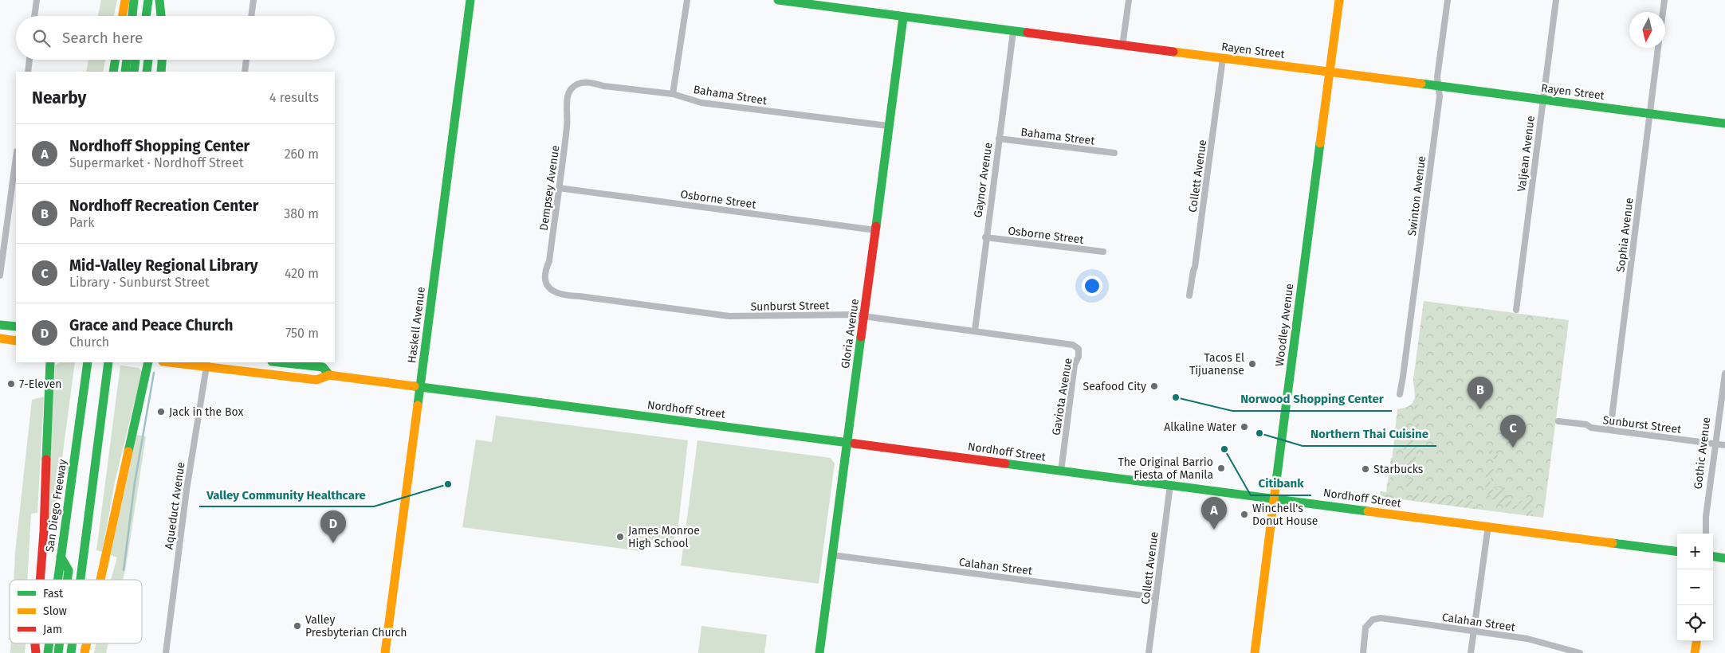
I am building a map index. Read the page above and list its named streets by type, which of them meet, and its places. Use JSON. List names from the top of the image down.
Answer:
{
  "streets": {
    "main road": [
      "Rayen Street",
      "Haskell Avenue",
      "Woodley Avenue",
      "Gloria Avenue",
      "Nordhoff Street",
      "San Diego Freeway"
    ],
    "street": [
      "Bahama Street",
      "Valjean Avenue",
      "Collett Avenue",
      "Gaynor Avenue",
      "Dempsey Avenue",
      "Swinton Avenue",
      "Osborne Street",
      "Sophia Avenue",
      "Sunburst Street",
      "Gaviota Avenue",
      "Gothic Avenue",
      "Aqueduct Avenue",
      "Calahan Street"
    ]
  },
  "crossings": [
    ["Rayen Street", "Valjean Avenue"],
    ["Rayen Street", "Collett Avenue"],
    ["Rayen Street", "Gaynor Avenue"],
    ["Rayen Street", "Swinton Avenue"],
    ["Rayen Street", "Sophia Avenue"],
    ["Rayen Street", "Woodley Avenue"],
    ["Rayen Street", "Gloria Avenue"],
    ["Bahama Street", "Gaynor Avenue"],
    ["Bahama Street", "Dempsey Avenue"],
    ["Bahama Street", "Gloria Avenue"],
    ["Collett Avenue", "Nordhoff Street"],
    ["Collett Avenue", "Calahan Street"],
    ["Gaynor Avenue", "Osborne Street"],
    ["Gaynor Avenue", "Sunburst Street"],
    ["Dempsey Avenue", "Osborne Street"],
    ["Dempsey Avenue", "Sunburst Street"],
    ["Osborne Street", "Gloria Avenue"],
    ["Sophia Avenue", "Sunburst Street"],
    ["Sunburst Street", "Gloria Avenue"],
    ["Sunburst Street", "Gaviota Avenue"],
    ["Sunburst Street", "Gothic Avenue"],
    ["Haskell Avenue", "Nordhoff Street"],
    ["Woodley Avenue", "Nordhoff Street"],
    ["Gloria Avenue", "Nordhoff Street"],
    ["Gloria Avenue", "Calahan Street"],
    ["Gaviota Avenue", "Nordhoff Street"],
    ["Nordhoff Street", "Aqueduct Avenue"]
  ],
  "places": [
    "Tacos El Tijuanense",
    "7-Eleven",
    "Seafood City",
    "Norwood Shopping Center",
    "Jack in the Box",
    "Alkaline Water",
    "Northern Thai Cuisine",
    "Citibank",
    "The Original Barrio Fiesta of Manila",
    "Starbucks",
    "Valley Community Healthcare",
    "Winchell's Donut House",
    "James Monroe High School",
    "Valley Presbyterian Church"
  ],
  "legend": ["Fast", "Slow", "Jam"],
  "north": "bottom",
  "page": {
    "search": "Search here",
    "heading": ["Nearby", "4 results"],
    "list": [
      {
        "mark": "A",
        "name": "Nordhoff Shopping Center",
        "note": "Supermarket · Nordhoff Street",
        "value": "260 m"
      },
      {
        "mark": "B",
        "name": "Nordhoff Recreation Center",
        "note": "Park",
        "value": "380 m"
      },
      {
        "mark": "C",
        "name": "Mid-Valley Regional Library",
        "note": "Library · Sunburst Street",
        "value": "420 m"
      },
      {
        "mark": "D",
        "name": "Grace and Peace Church",
        "note": "Church",
        "value": "750 m"
      }
    ],
    "pins": [
      "B",
      "C",
      "A",
      "D"
    ],
    "map_buttons": ["+", "−"]
  }
}
